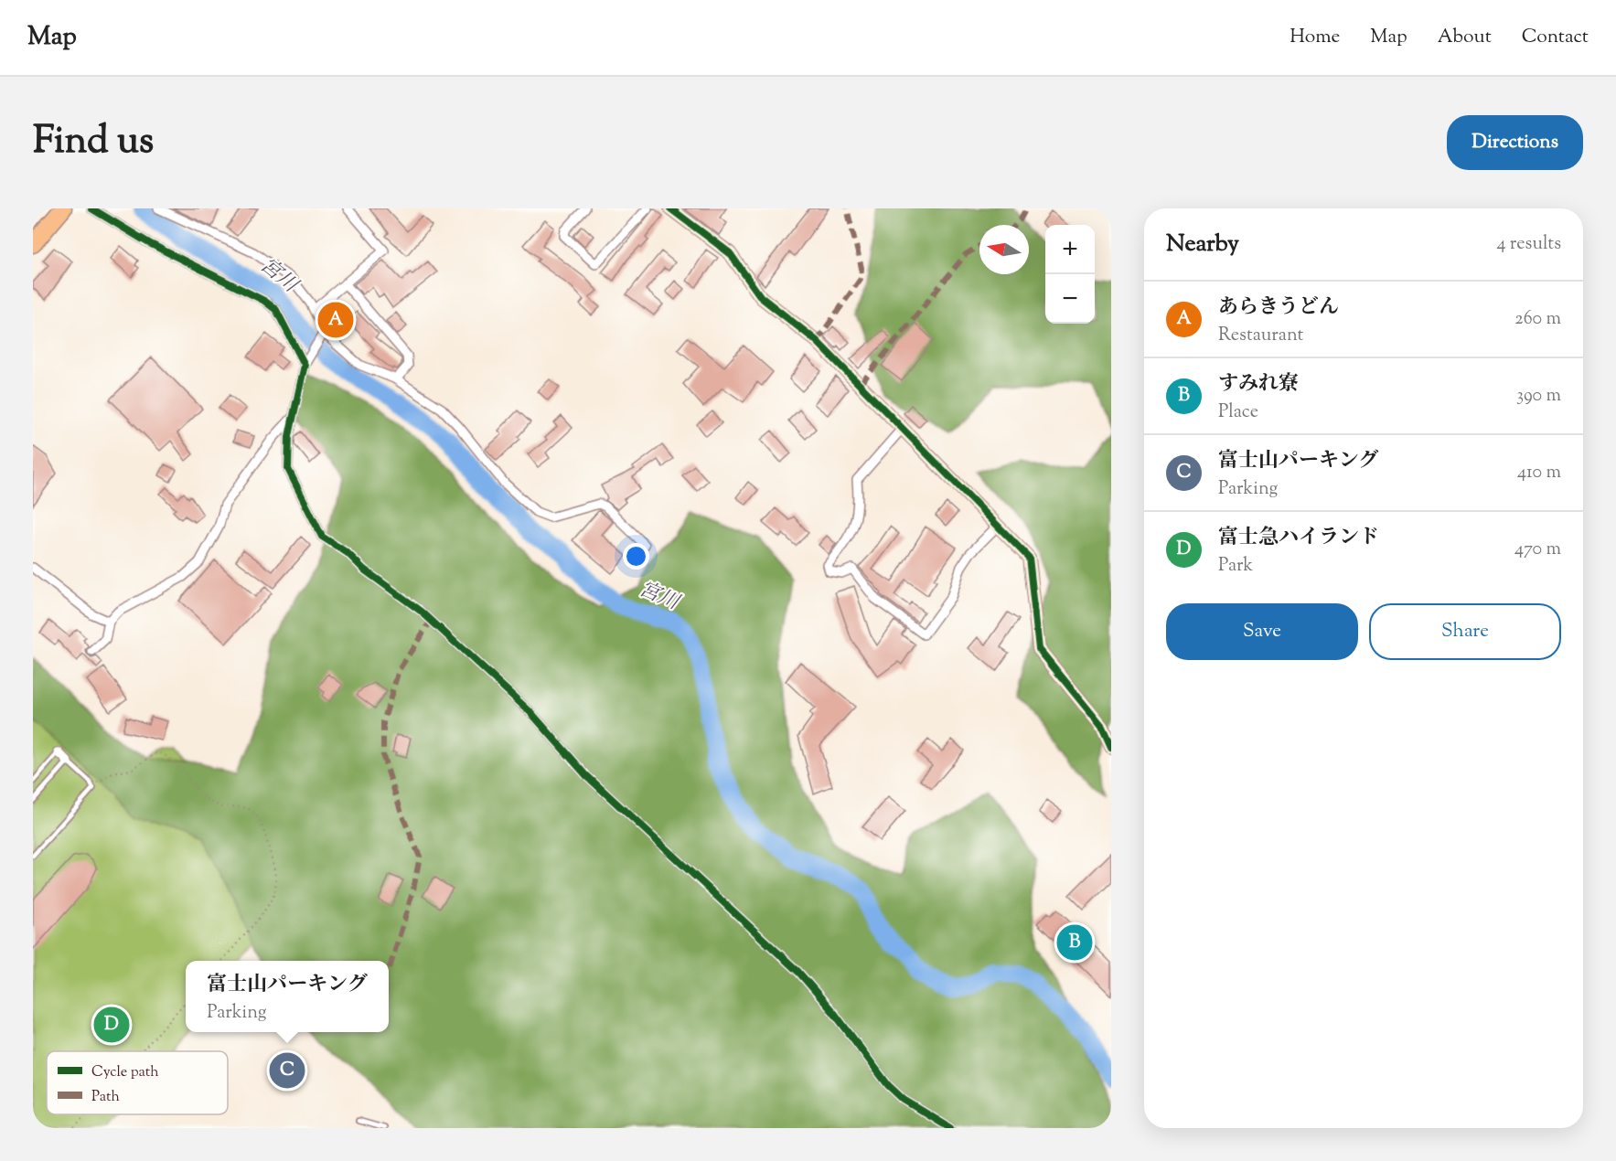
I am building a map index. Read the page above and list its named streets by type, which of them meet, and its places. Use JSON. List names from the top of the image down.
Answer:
{
  "water": ["宮川"],
  "legend": ["Cycle path", "Path"],
  "north": "left",
  "page": {
    "header": "Map",
    "nav": [
      "Home",
      "Map",
      "About",
      "Contact"
    ],
    "title": "Find us",
    "buttons": [
      "Directions",
      ["Save", "Share"]
    ],
    "heading": ["Nearby", "4 results"],
    "map_buttons": ["+", "−"],
    "list": [
      {
        "mark": "A",
        "name": "あらきうどん",
        "note": "Restaurant",
        "value": "260 m"
      },
      {
        "mark": "B",
        "name": "すみれ寮",
        "note": "Place",
        "value": "390 m"
      },
      {
        "mark": "C",
        "name": "富士山パーキング",
        "note": "Parking",
        "value": "410 m"
      },
      {
        "mark": "D",
        "name": "富士急ハイランド",
        "note": "Park",
        "value": "470 m"
      }
    ],
    "pins": [
      "A",
      "B",
      "D",
      "C"
    ],
    "popup": ["富士山パーキング", "Parking"]
  }
}
